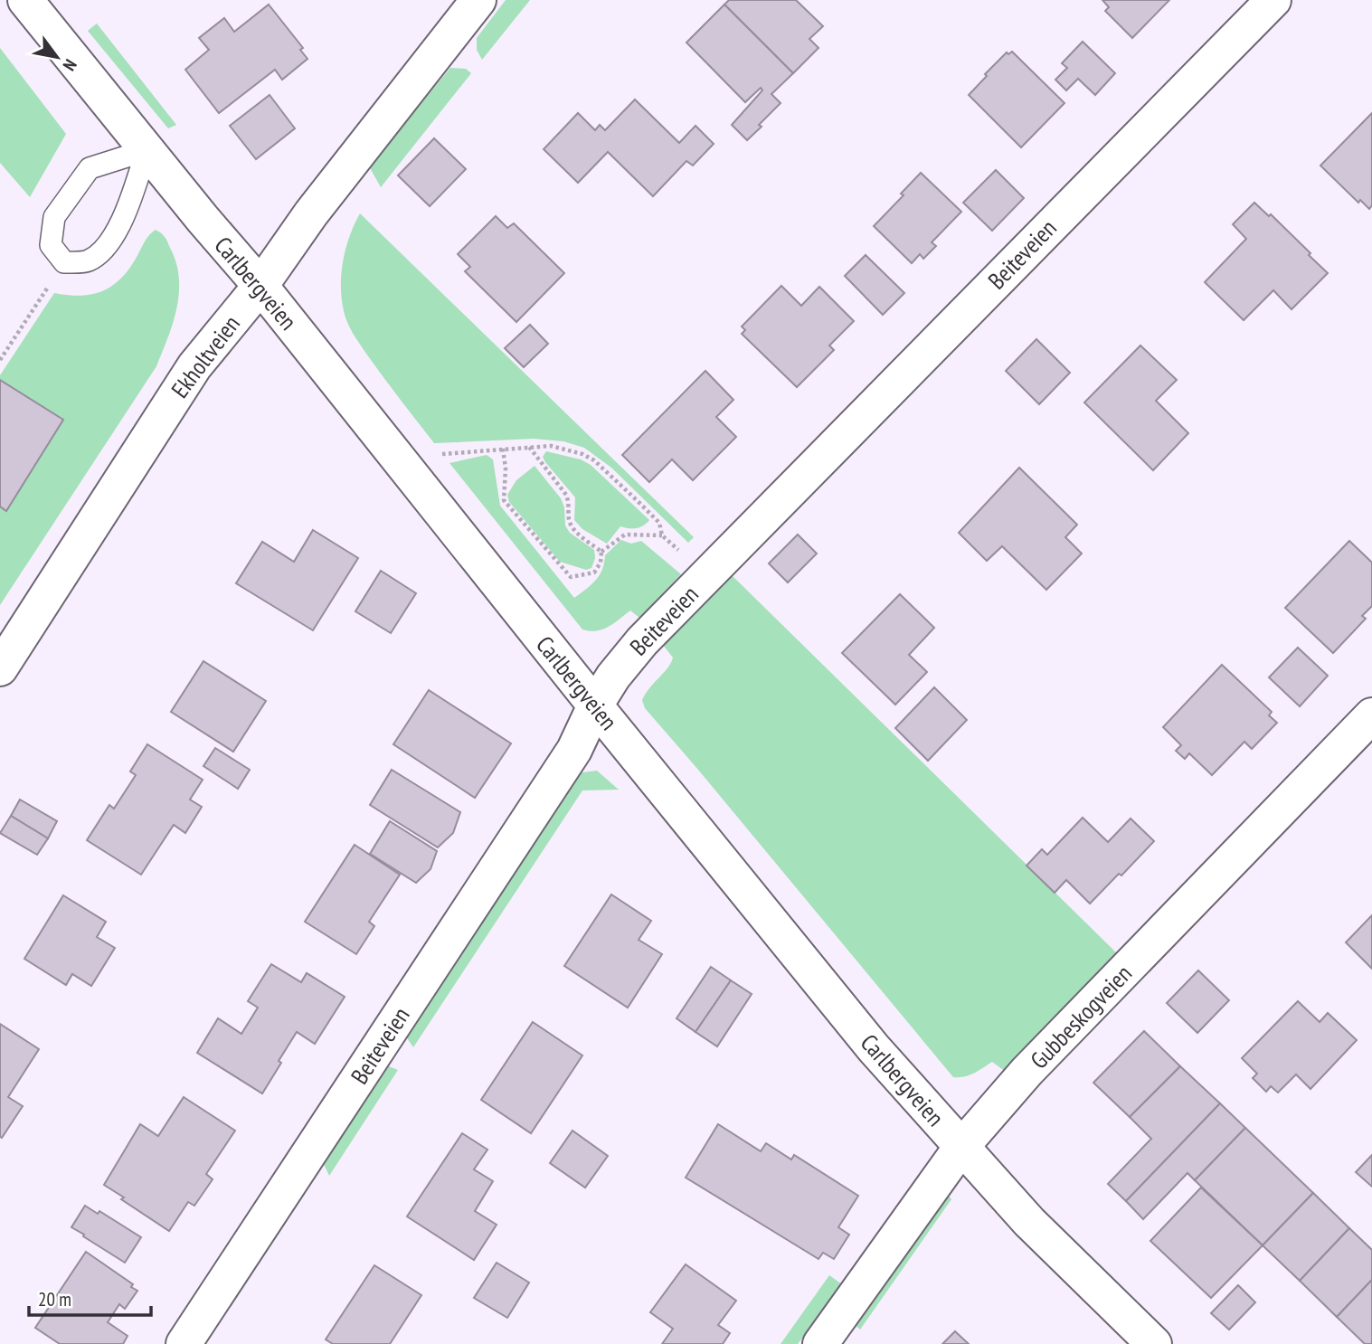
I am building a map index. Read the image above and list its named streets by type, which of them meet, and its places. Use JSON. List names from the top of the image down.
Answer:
{
  "streets": {
    "street": [
      "Beiteveien",
      "Carlbergveien",
      "Ekholtveien",
      "Gubbeskogveien"
    ]
  },
  "crossings": [
    ["Beiteveien", "Carlbergveien"],
    ["Carlbergveien", "Ekholtveien"],
    ["Carlbergveien", "Gubbeskogveien"]
  ],
  "scale_bar": "20 m",
  "north": "bottom right"
}
